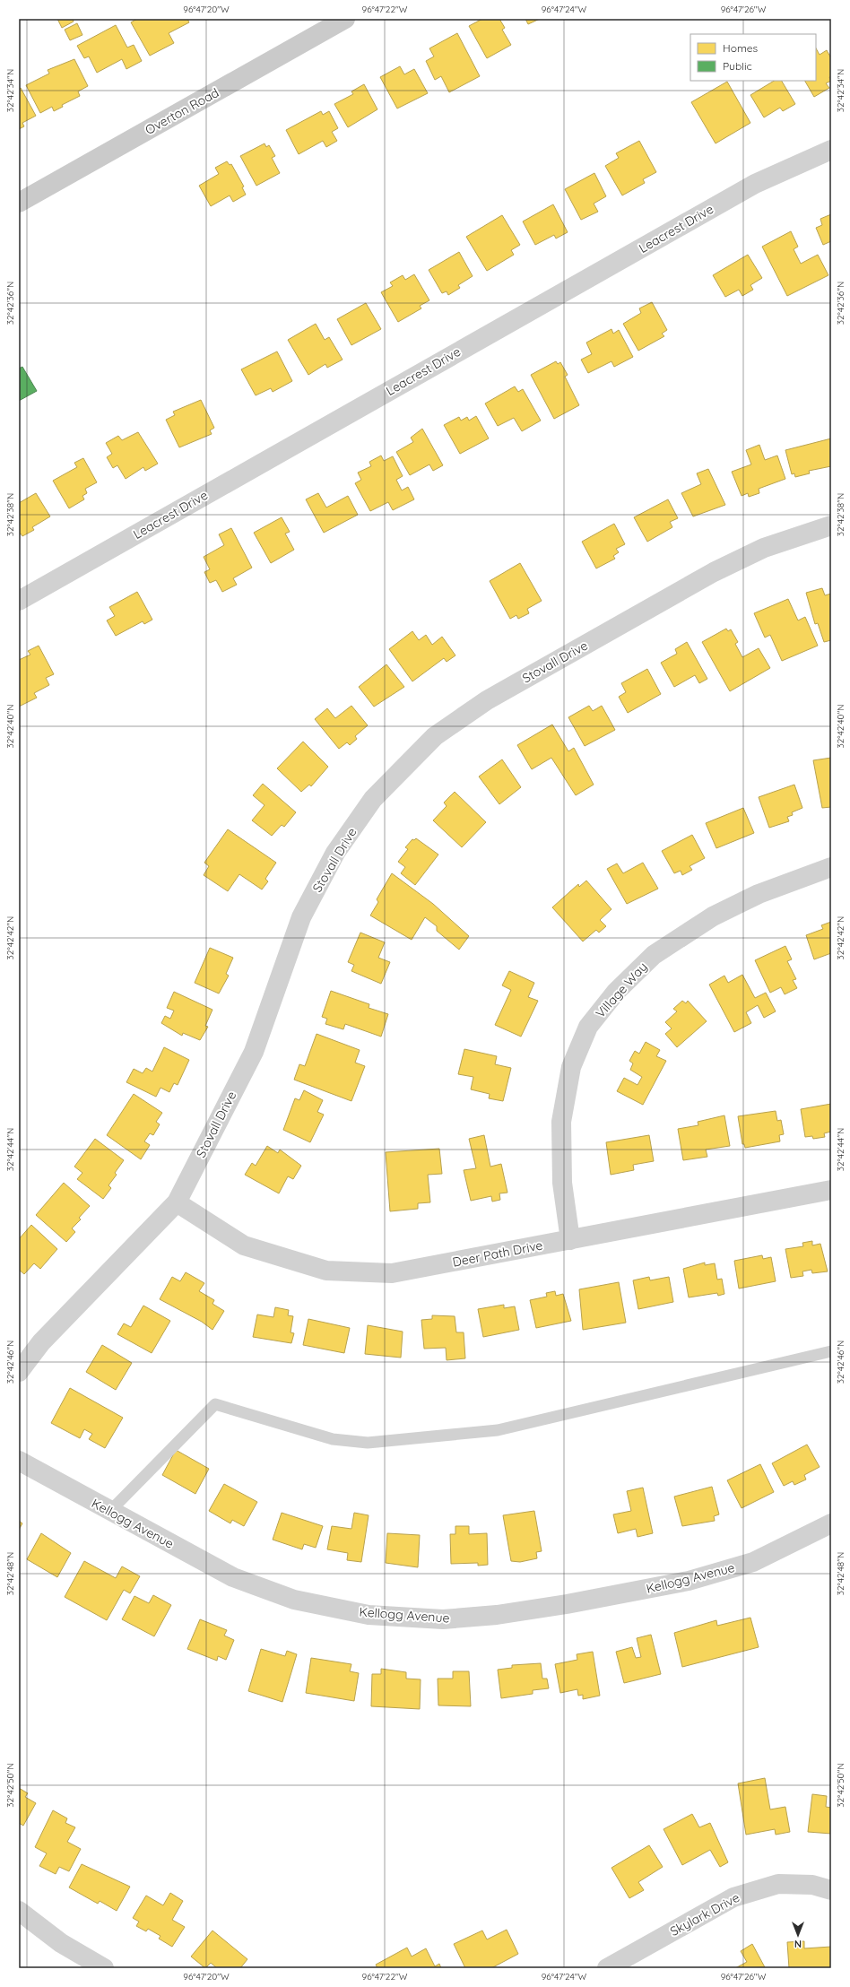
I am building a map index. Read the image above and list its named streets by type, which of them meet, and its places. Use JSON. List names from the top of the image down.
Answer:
{
  "streets": {
    "street": [
      "Overton Road",
      "Leacrest Drive",
      "Stovall Drive",
      "Village Way",
      "Deer Path Drive",
      "Kellogg Avenue",
      "Skylark Drive"
    ]
  },
  "crossings": [
    ["Stovall Drive", "Deer Path Drive"],
    ["Village Way", "Deer Path Drive"]
  ],
  "legend": ["Homes", "Public"],
  "north": "bottom",
  "coordinates": [
    "96°47'20\"W",
    "96°47'22\"W",
    "96°47'24\"W",
    "96°47'26\"W",
    "32°42'34\"N",
    "32°42'36\"N",
    "32°42'38\"N",
    "32°42'40\"N",
    "32°42'42\"N",
    "32°42'44\"N",
    "32°42'46\"N",
    "32°42'48\"N",
    "32°42'50\"N"
  ]
}
